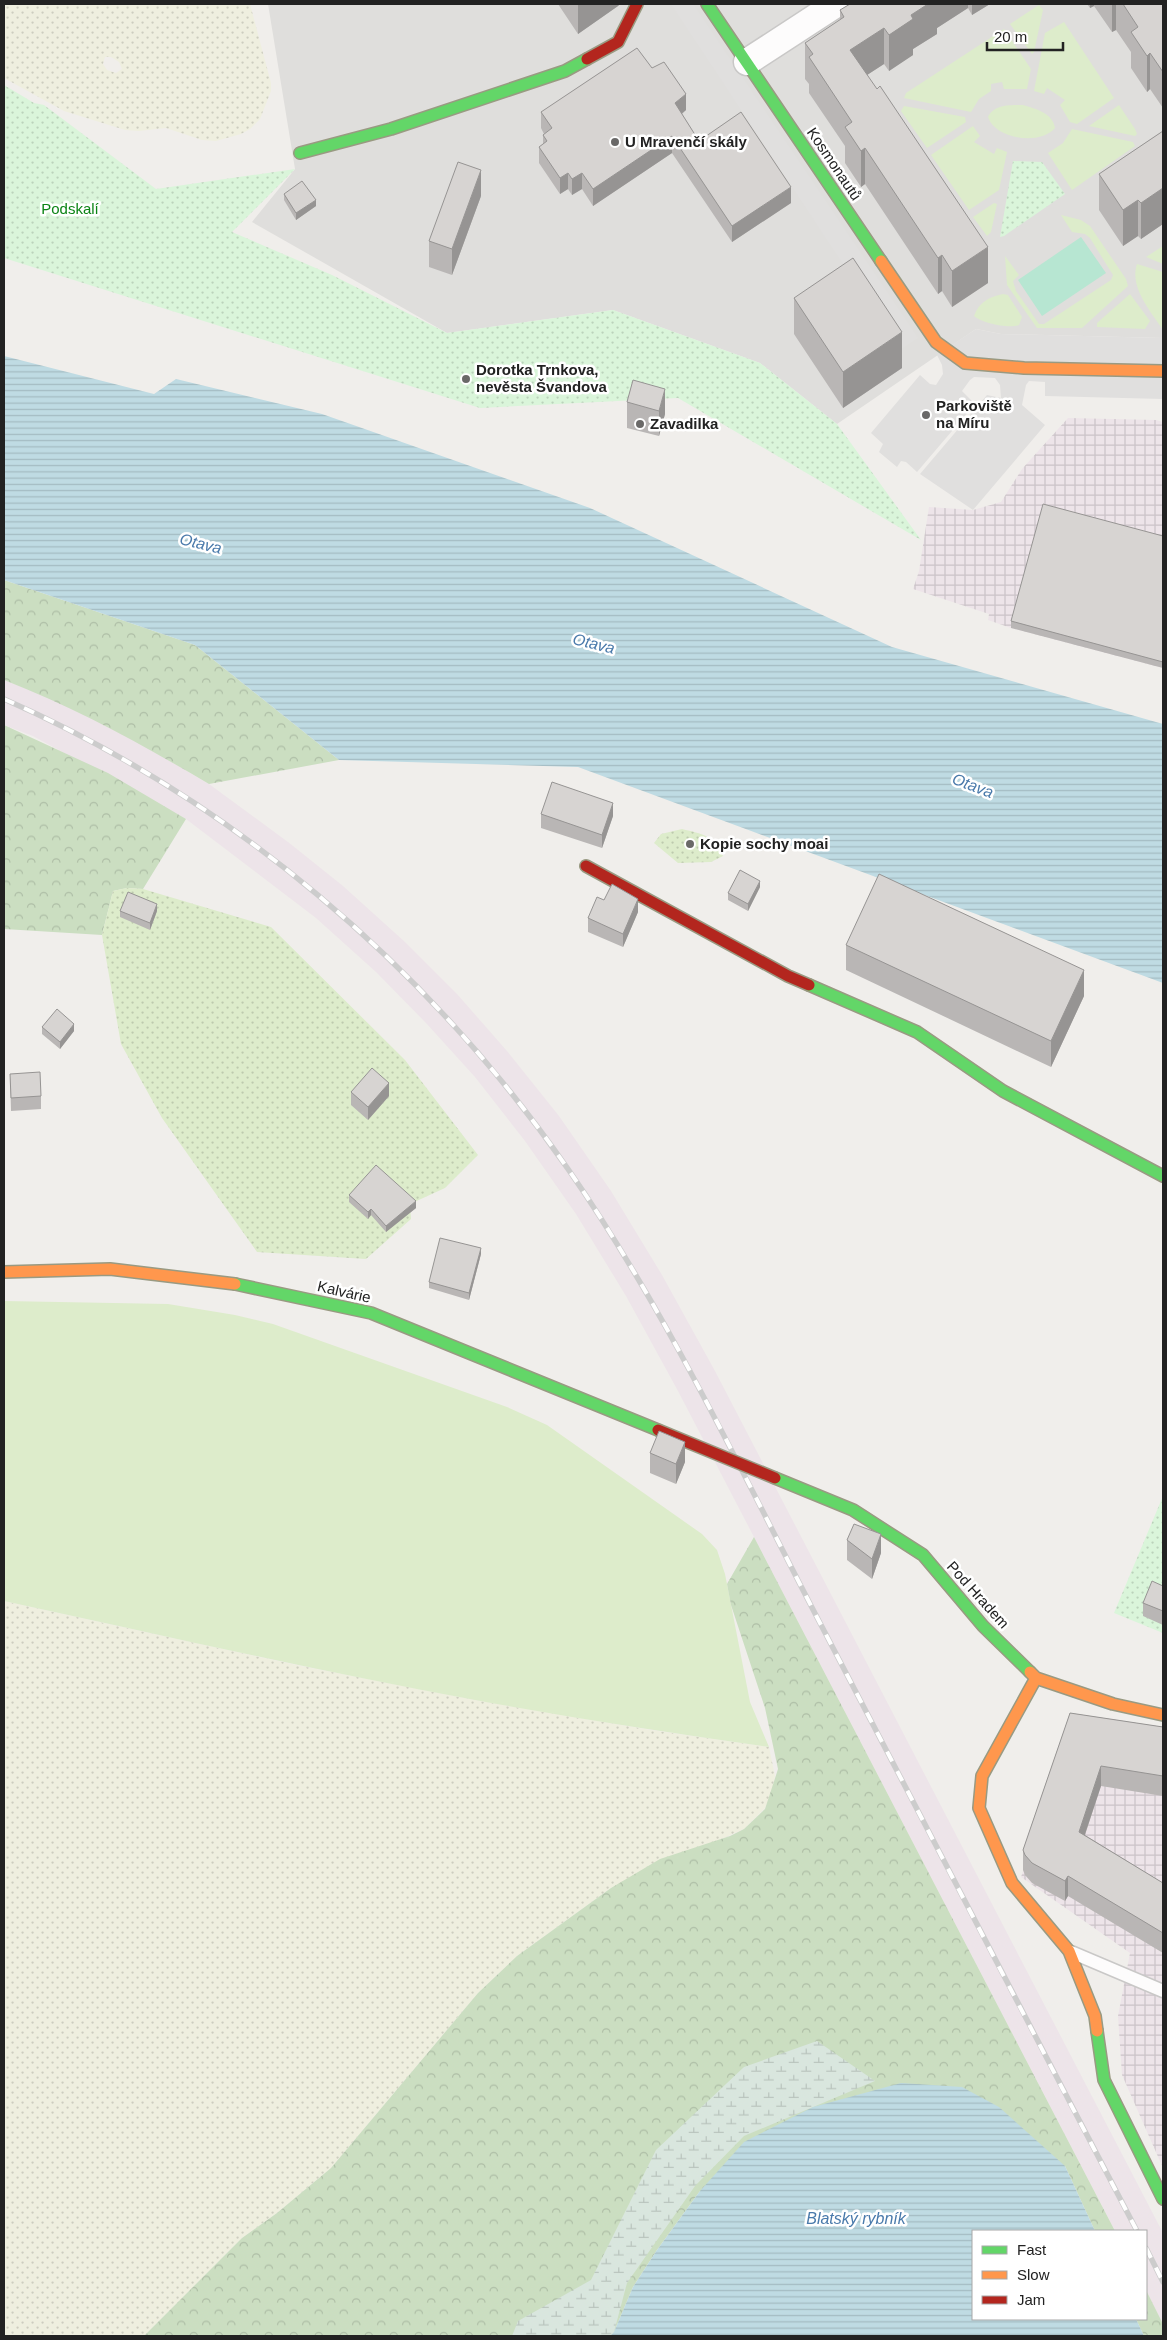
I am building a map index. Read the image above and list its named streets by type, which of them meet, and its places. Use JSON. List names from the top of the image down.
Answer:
{
  "streets": {
    "street": ["Kosmonautů", "Kalvárie", "Pod Hradem"]
  },
  "crossings": [
    ["Kalvárie", "Pod Hradem"]
  ],
  "water": ["Otava", "Blatský rybník"],
  "parks": ["Podskalí"],
  "places": [
    "U Mravenčí skály",
    "Dorotka Trnkova, nevěsta Švandova",
    "Parkoviště na Míru",
    "Zavadilka",
    "Kopie sochy moai"
  ],
  "legend": ["Fast", "Slow", "Jam"],
  "scale_bar": "20 m"
}
